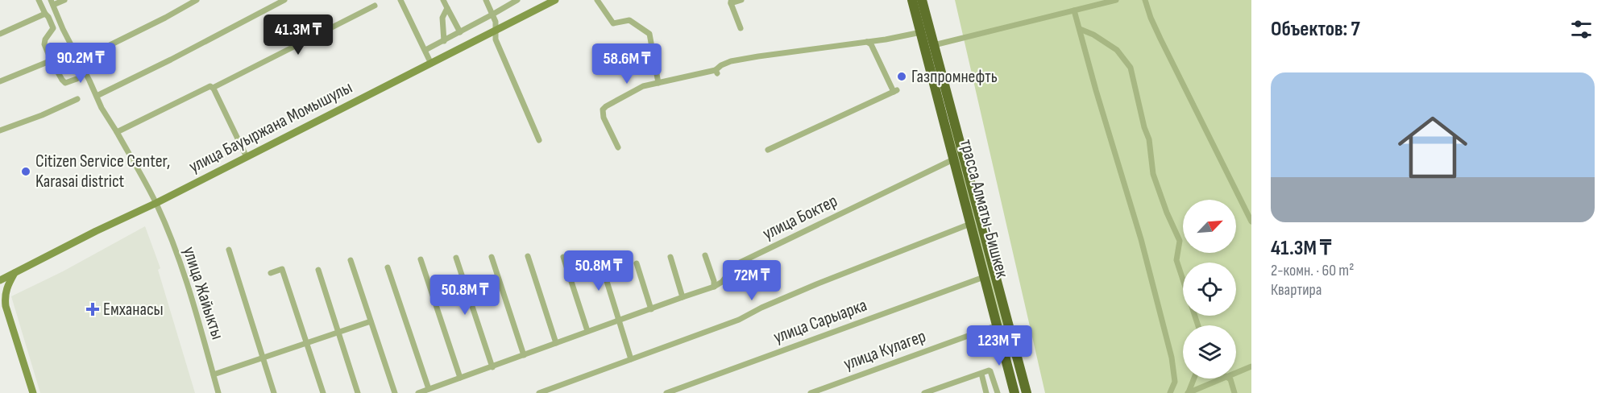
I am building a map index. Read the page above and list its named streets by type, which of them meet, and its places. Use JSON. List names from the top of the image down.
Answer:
{
  "streets": {
    "highway": ["трасса Алматы-Бишкек"],
    "street": [
      "улица Бауыржана Момышулы",
      "улица Боктер",
      "улица Жайыкты",
      "улица Сарыарка",
      "улица Кулагер"
    ]
  },
  "crossings": [
    ["улица Бауыржана Момышулы", "улица Жайыкты"],
    ["трасса Алматы-Бишкек", "улица Боктер"],
    ["трасса Алматы-Бишкек", "улица Сарыарка"],
    ["трасса Алматы-Бишкек", "улица Кулагер"]
  ],
  "places": {
    "other": ["Газпромнефть", "Citizen Service Center, Karasai district"],
    "health": ["Емханасы"]
  },
  "north": "top right",
  "page": {
    "heading": "Объектов: 7",
    "price": [
      "41.3M ₸",
      "90.2M ₸",
      "58.6M ₸",
      "50.8M ₸",
      "72M ₸",
      "50.8M ₸",
      "123M ₸"
    ],
    "list": [
      {
        "name": "41.3M ₸",
        "note": "2-комн. · 60 m² · Квартира"
      }
    ]
  }
}
